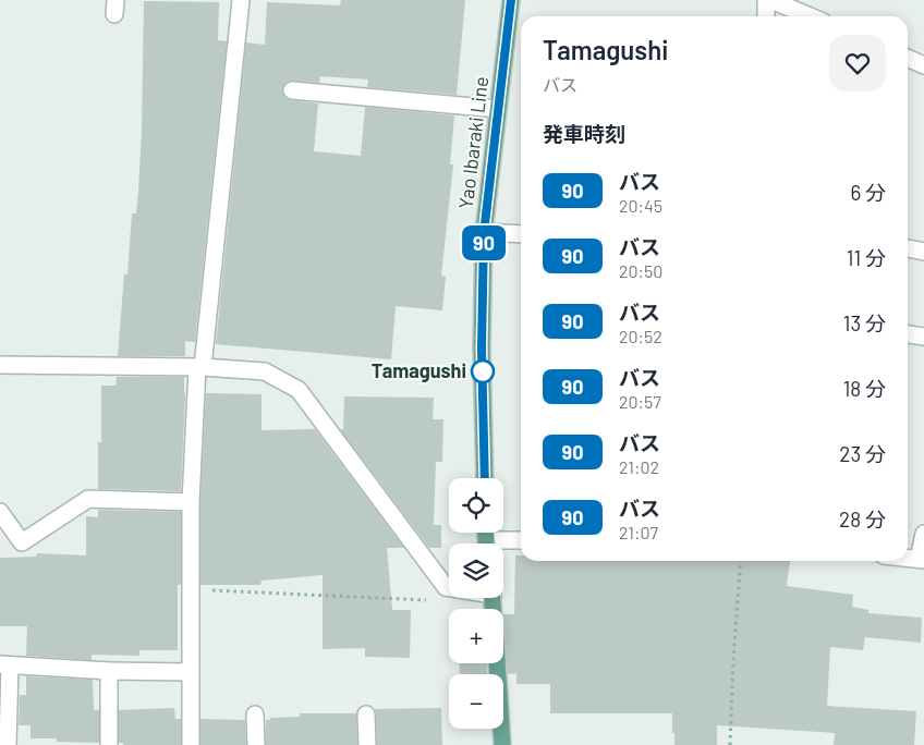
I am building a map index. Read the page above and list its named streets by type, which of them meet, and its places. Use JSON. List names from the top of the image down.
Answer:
{
  "streets": {
    "main road": ["Yao Ibaraki Line"]
  },
  "places": ["Tamagushi"],
  "lines": ["bus line 90"],
  "page": {
    "on_map": "90",
    "heading": [
      ["Tamagushi", "バス"],
      "発車時刻"
    ],
    "list": [
      {
        "mark": "90",
        "name": "バス",
        "note": "20:45",
        "value": "6 分"
      },
      {
        "mark": "90",
        "name": "バス",
        "note": "20:50",
        "value": "11 分"
      },
      {
        "mark": "90",
        "name": "バス",
        "note": "20:52",
        "value": "13 分"
      },
      {
        "mark": "90",
        "name": "バス",
        "note": "20:57",
        "value": "18 分"
      },
      {
        "mark": "90",
        "name": "バス",
        "note": "21:02",
        "value": "23 分"
      },
      {
        "mark": "90",
        "name": "バス",
        "note": "21:07",
        "value": "28 分"
      }
    ],
    "map_buttons": ["+", "−"]
  }
}
